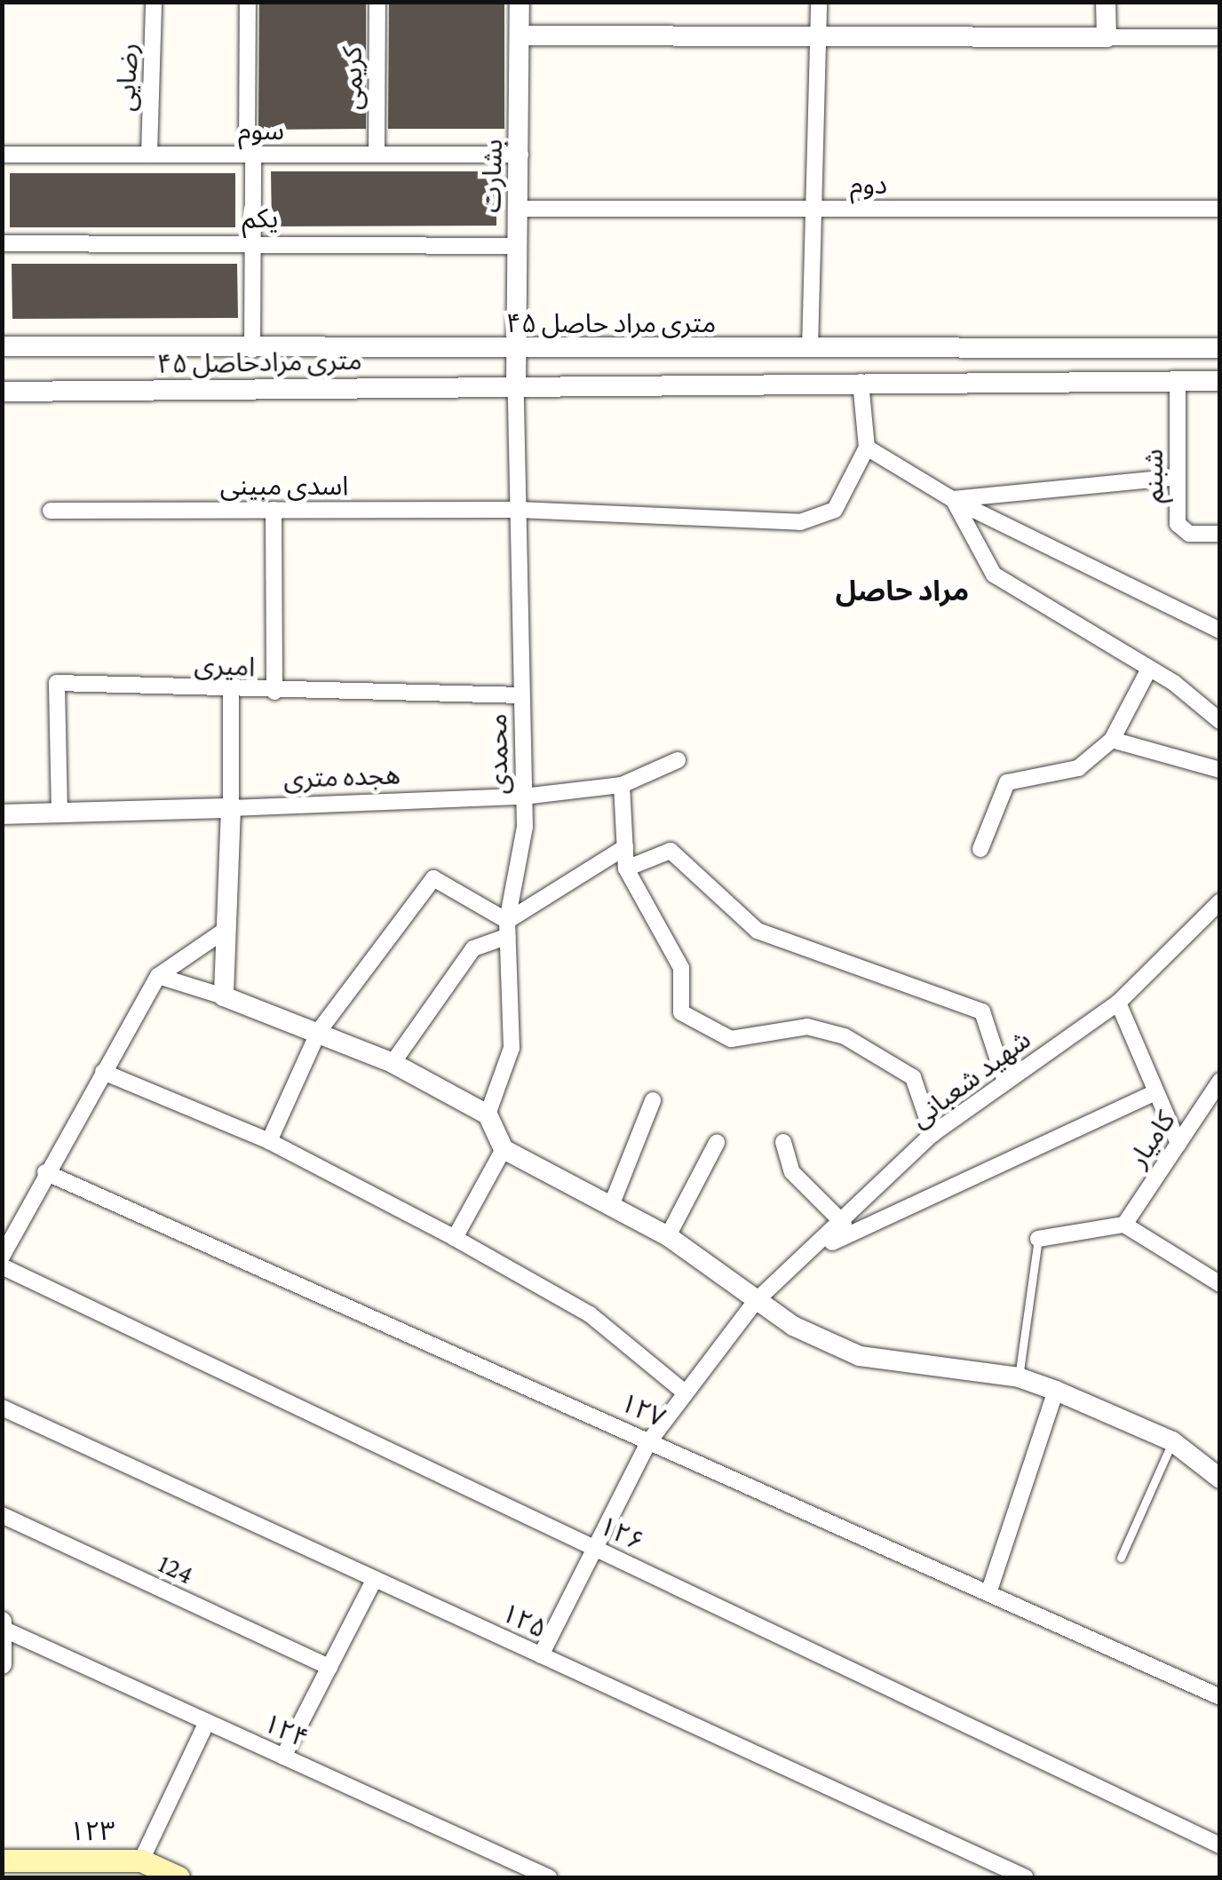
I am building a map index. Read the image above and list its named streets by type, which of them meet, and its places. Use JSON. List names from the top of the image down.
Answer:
{
  "streets": {
    "main road": ["۱۲۳"],
    "street": [
      "رضایی",
      "کریمی",
      "سوم",
      "بشارت",
      "دوم",
      "یکم",
      "۴۵ متری مراد حاصل",
      "۴۵ متری مرادحاصل",
      "شبنم",
      "اسدی مبینی",
      "امیری",
      "محمدی",
      "هجده متری",
      "شهید شعبانی",
      "کامیار",
      "۱۲۷",
      "۱۲۶",
      "124",
      "۱۲۵",
      "۱۲۴"
    ]
  },
  "crossings": [
    ["رضایی", "سوم"],
    ["کریمی", "سوم"],
    ["سوم", "بشارت"],
    ["بشارت", "دوم"],
    ["بشارت", "یکم"],
    ["بشارت", "۴۵ متری مراد حاصل"],
    ["بشارت", "۴۵ متری مرادحاصل"],
    ["بشارت", "محمدی"],
    ["۴۵ متری مرادحاصل", "محمدی"],
    ["اسدی مبینی", "محمدی"],
    ["امیری", "محمدی"],
    ["امیری", "هجده متری"],
    ["محمدی", "هجده متری"],
    ["شهید شعبانی", "۱۲۷"],
    ["شهید شعبانی", "۱۲۶"],
    ["شهید شعبانی", "۱۲۵"]
  ],
  "districts": ["مراد حاصل"]
}
